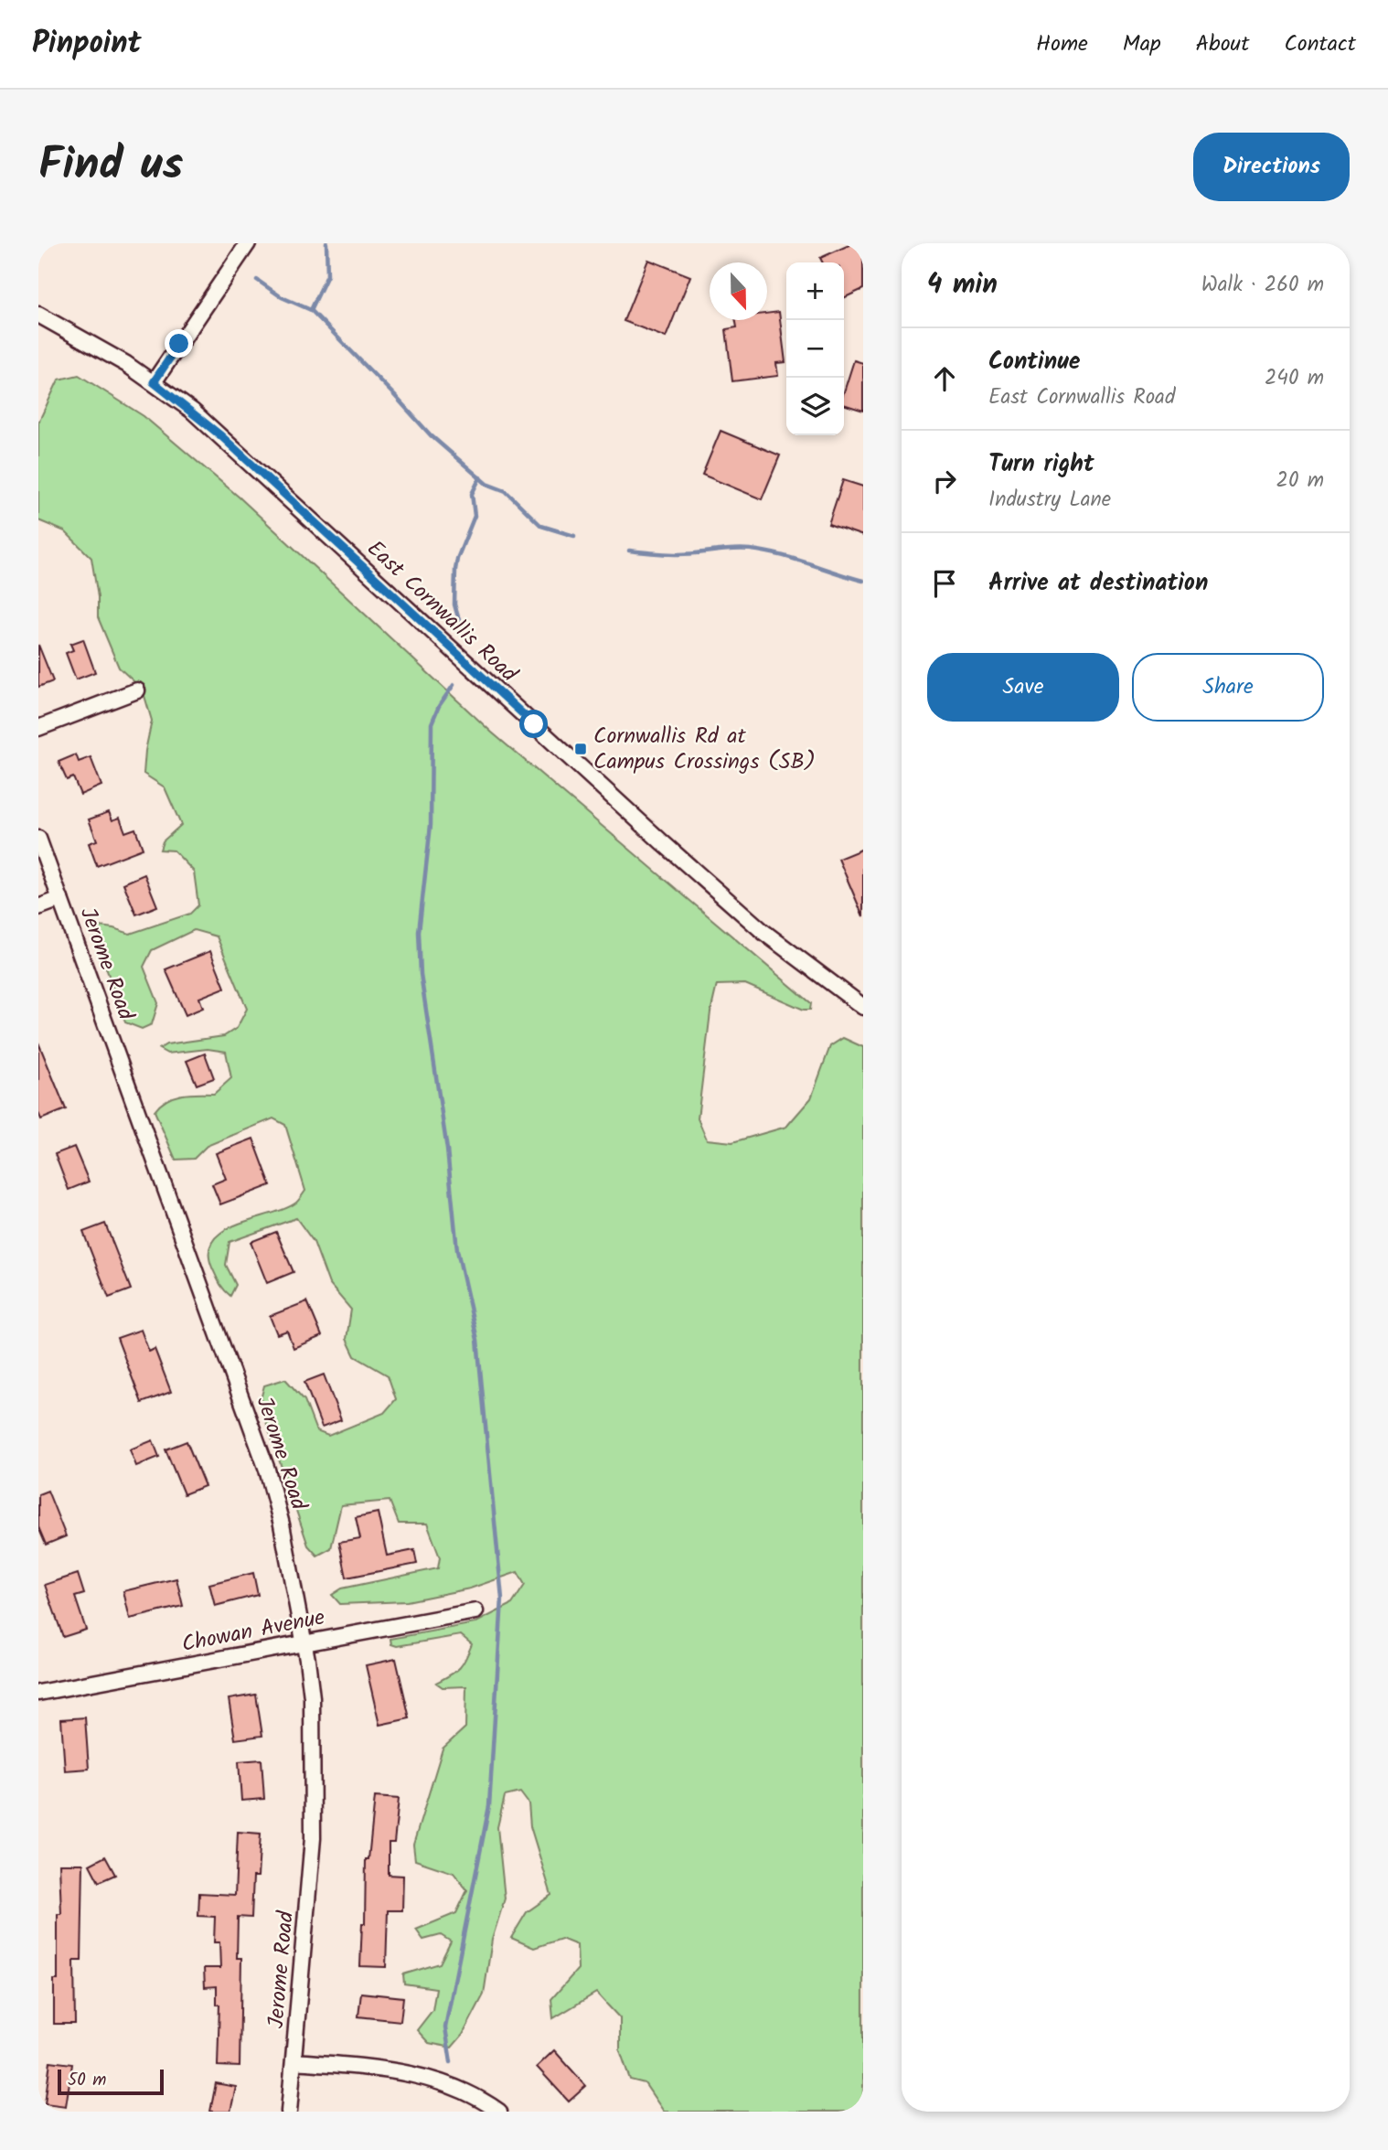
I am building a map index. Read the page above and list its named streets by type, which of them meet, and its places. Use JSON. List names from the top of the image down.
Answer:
{
  "streets": {
    "street": ["East Cornwallis Road", "Jerome Road", "Chowan Avenue"]
  },
  "crossings": [
    ["Jerome Road", "Chowan Avenue"]
  ],
  "places": {
    "transit": ["Cornwallis Rd at Campus Crossings (SB)"]
  },
  "scale_bar": "50 m",
  "north": "bottom",
  "page": {
    "header": "Pinpoint",
    "nav": [
      "Home",
      "Map",
      "About",
      "Contact"
    ],
    "title": "Find us",
    "buttons": [
      "Directions",
      ["Save", "Share"]
    ],
    "heading": ["4 min", "Walk · 260 m"],
    "map_buttons": ["+", "−"],
    "list": [
      ["Continue", "East Cornwallis Road", "240 m"],
      ["Turn right", "Industry Lane", "20 m"],
      "Arrive at destination"
    ],
    "scale": "50 m"
  }
}
